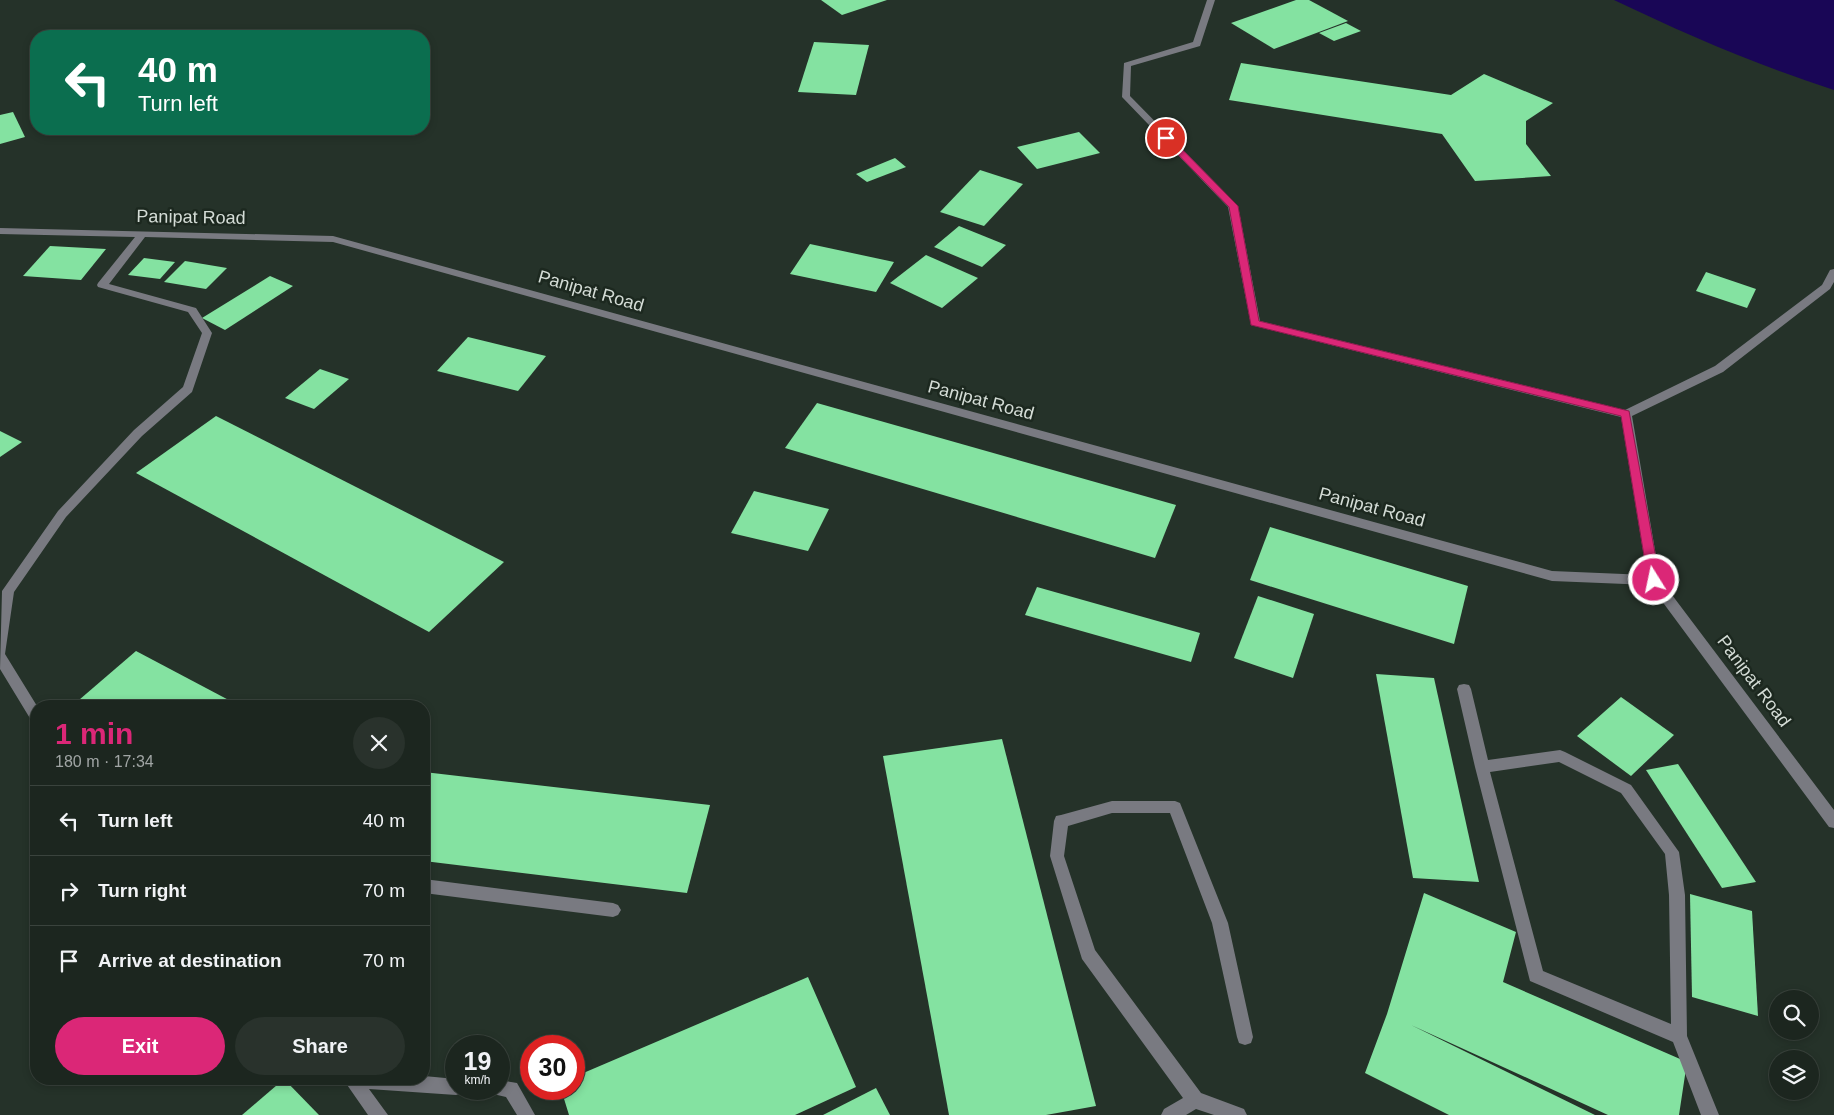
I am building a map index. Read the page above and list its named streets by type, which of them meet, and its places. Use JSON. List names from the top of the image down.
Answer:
{
  "streets": {
    "street": ["Panipat Road"]
  },
  "page": {
    "turn": ["40 m", "Turn left"],
    "heading": ["1 min", "180 m · 17:34"],
    "list": [
      {
        "name": "Turn left",
        "value": "40 m"
      },
      {
        "name": "Turn right",
        "value": "70 m"
      },
      {
        "name": "Arrive at destination",
        "value": "70 m"
      }
    ],
    "buttons": ["Exit", "Share"],
    "speed": "19 km/h",
    "limit": "30"
  }
}
